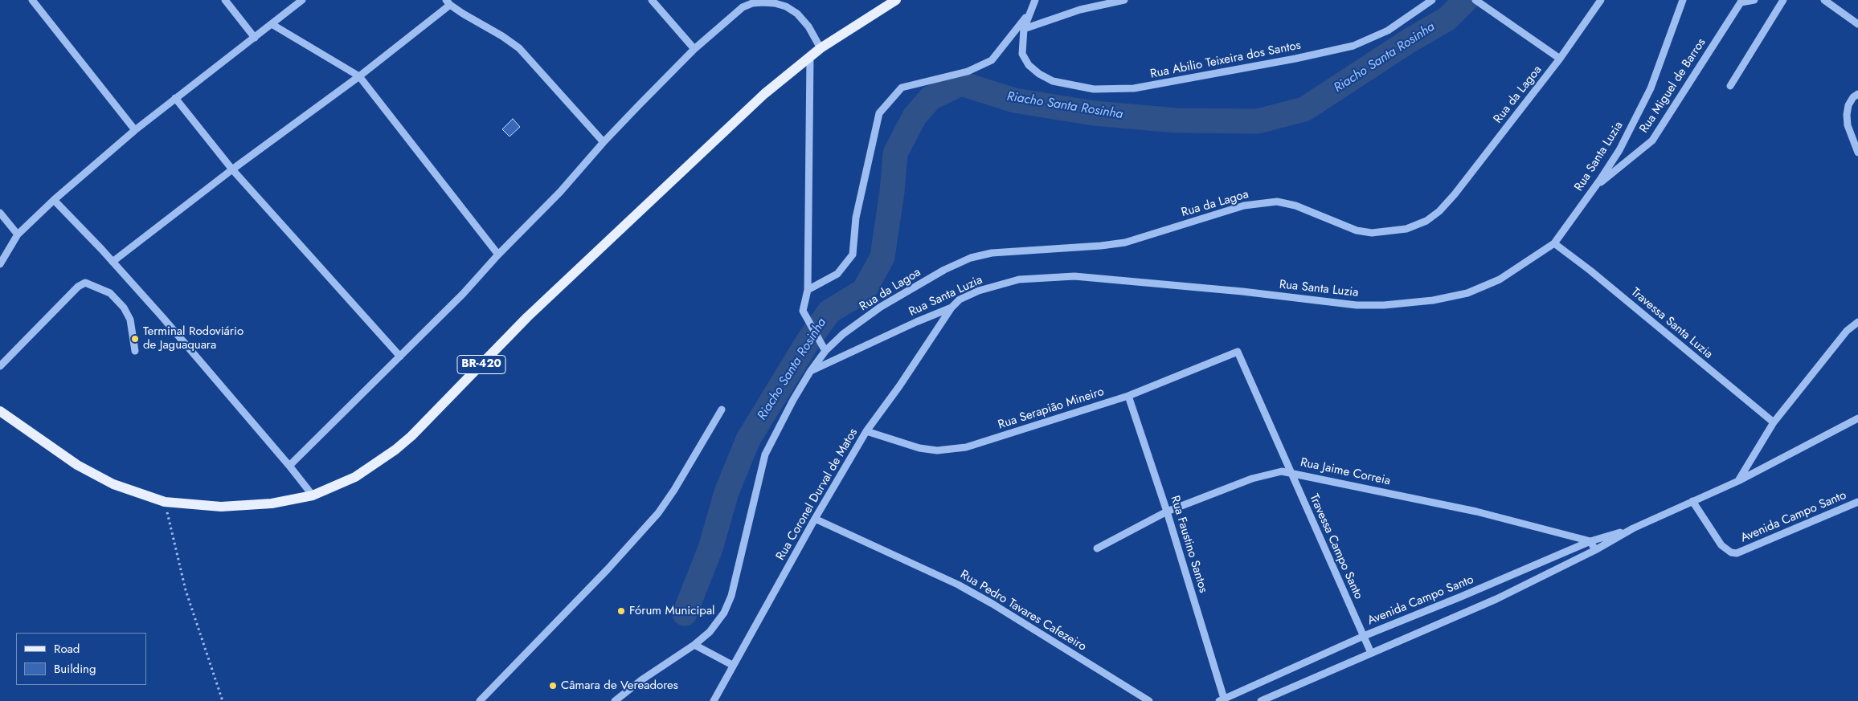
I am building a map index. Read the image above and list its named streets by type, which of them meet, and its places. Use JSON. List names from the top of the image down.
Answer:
{
  "streets": {
    "main road": ["BR-420"],
    "street": [
      "Rua Abilio Teixeira dos Santos",
      "Rua Miguel de Barros",
      "Rua da Lagoa",
      "Rua Santa Luzia",
      "Travessa Santa Luzia",
      "Rua Serapião Mineiro",
      "Rua Jaime Correia",
      "Rua Coronel Durval de Matos",
      "Avenida Campo Santo",
      "Rua Faustino Santos",
      "Travessa Campo Santo",
      "Rua Pedro Tavares Cafezeiro"
    ]
  },
  "crossings": [
    ["Rua Miguel de Barros", "Rua Santa Luzia"],
    ["Rua da Lagoa", "Rua Santa Luzia"],
    ["Rua Santa Luzia", "Travessa Santa Luzia"],
    ["Rua Santa Luzia", "Rua Coronel Durval de Matos"],
    ["Rua Serapião Mineiro", "Rua Coronel Durval de Matos"],
    ["Rua Serapião Mineiro", "Rua Faustino Santos"],
    ["Rua Serapião Mineiro", "Travessa Campo Santo"],
    ["Rua Jaime Correia", "Avenida Campo Santo"],
    ["Rua Jaime Correia", "Rua Faustino Santos"],
    ["Rua Jaime Correia", "Travessa Campo Santo"],
    ["Rua Coronel Durval de Matos", "Rua Pedro Tavares Cafezeiro"],
    ["Avenida Campo Santo", "Rua Faustino Santos"],
    ["Avenida Campo Santo", "Travessa Campo Santo"]
  ],
  "water": ["Riacho Santa Rosinha"],
  "places": ["Terminal Rodoviário de Jaguaquara", "Fórum Municipal", "Câmara de Vereadores"],
  "legend": ["Road", "Building"]
}
